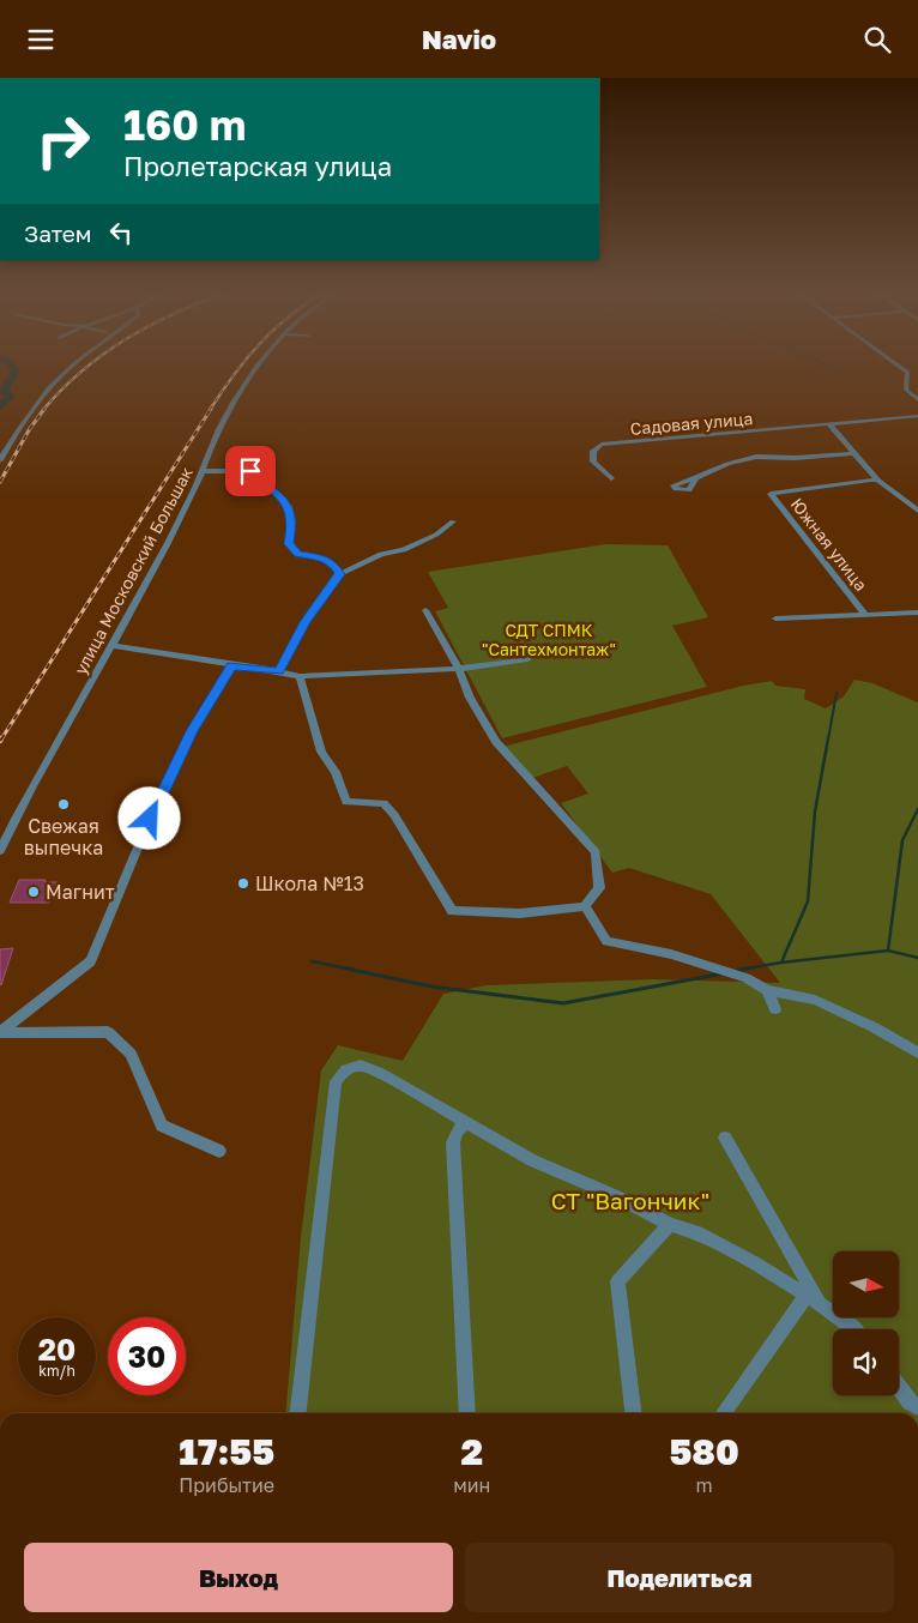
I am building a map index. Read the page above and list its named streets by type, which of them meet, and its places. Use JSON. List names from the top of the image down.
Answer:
{
  "streets": {
    "street": ["Садовая улица", "Южная улица", "улица Московский Большак"]
  },
  "parks": ["СДТ СПМК \"Сантехмонтаж\"", "СТ \"Вагончик\""],
  "places": ["Свежая выпечка", "Школа №13", "Магнит"],
  "north": "right",
  "page": {
    "header": "Navio",
    "turn": ["160 m", "Пролетарская улица"],
    "then": "Затем",
    "speed": "20 km/h",
    "limit": "30",
    "eta": [
      "17:55",
      "Прибытие",
      "2",
      "мин",
      "580",
      "m"
    ],
    "buttons": ["Выход", "Поделиться"]
  }
}
